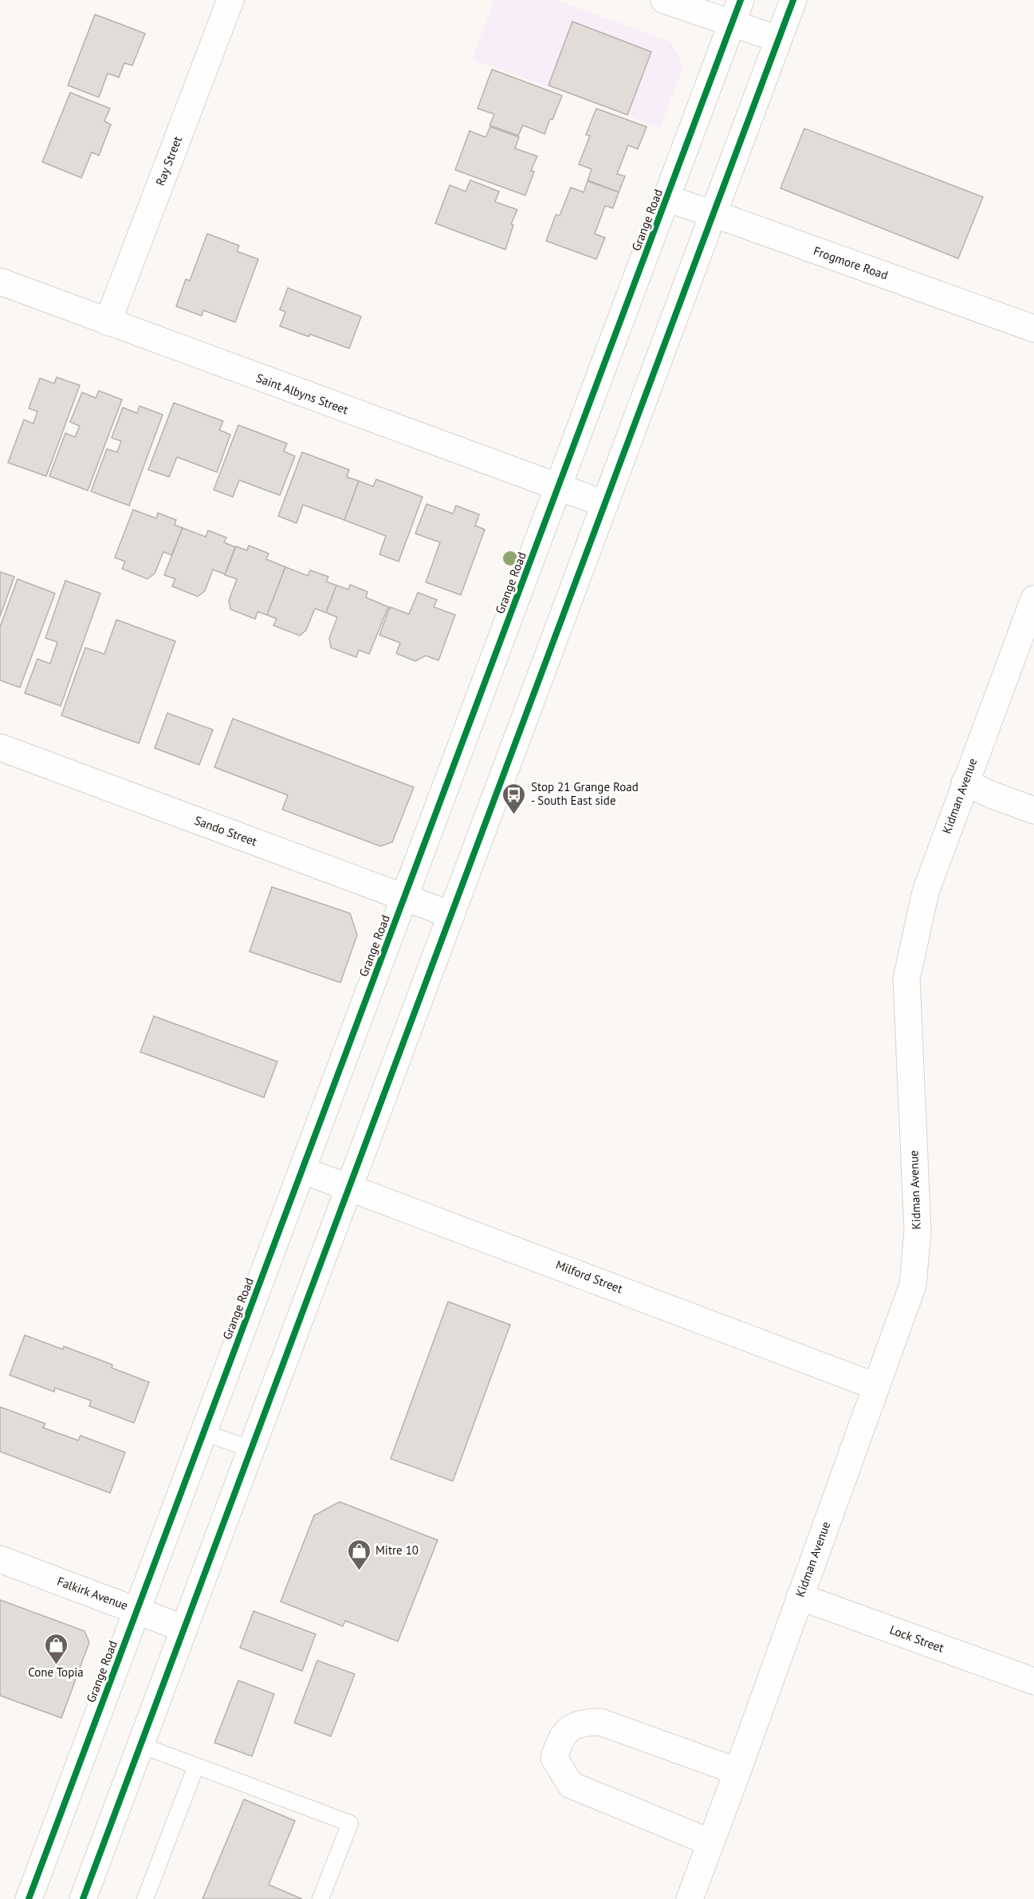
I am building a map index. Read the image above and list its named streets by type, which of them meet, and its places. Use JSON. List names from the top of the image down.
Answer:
{
  "streets": {
    "street": [
      "Ray Street",
      "Grange Road",
      "Frogmore Road",
      "Saint Albyns Street",
      "Kidman Avenue",
      "Sando Street",
      "Milford Street",
      "Falkirk Avenue",
      "Lock Street"
    ]
  },
  "crossings": [
    ["Ray Street", "Saint Albyns Street"],
    ["Grange Road", "Frogmore Road"],
    ["Grange Road", "Saint Albyns Street"],
    ["Grange Road", "Sando Street"],
    ["Grange Road", "Milford Street"],
    ["Grange Road", "Falkirk Avenue"],
    ["Kidman Avenue", "Milford Street"],
    ["Kidman Avenue", "Lock Street"]
  ],
  "places": {
    "bus stop": ["Stop 21 Grange Road - South East side"],
    "shop": ["Mitre 10", "Cone Topia"]
  }
}
